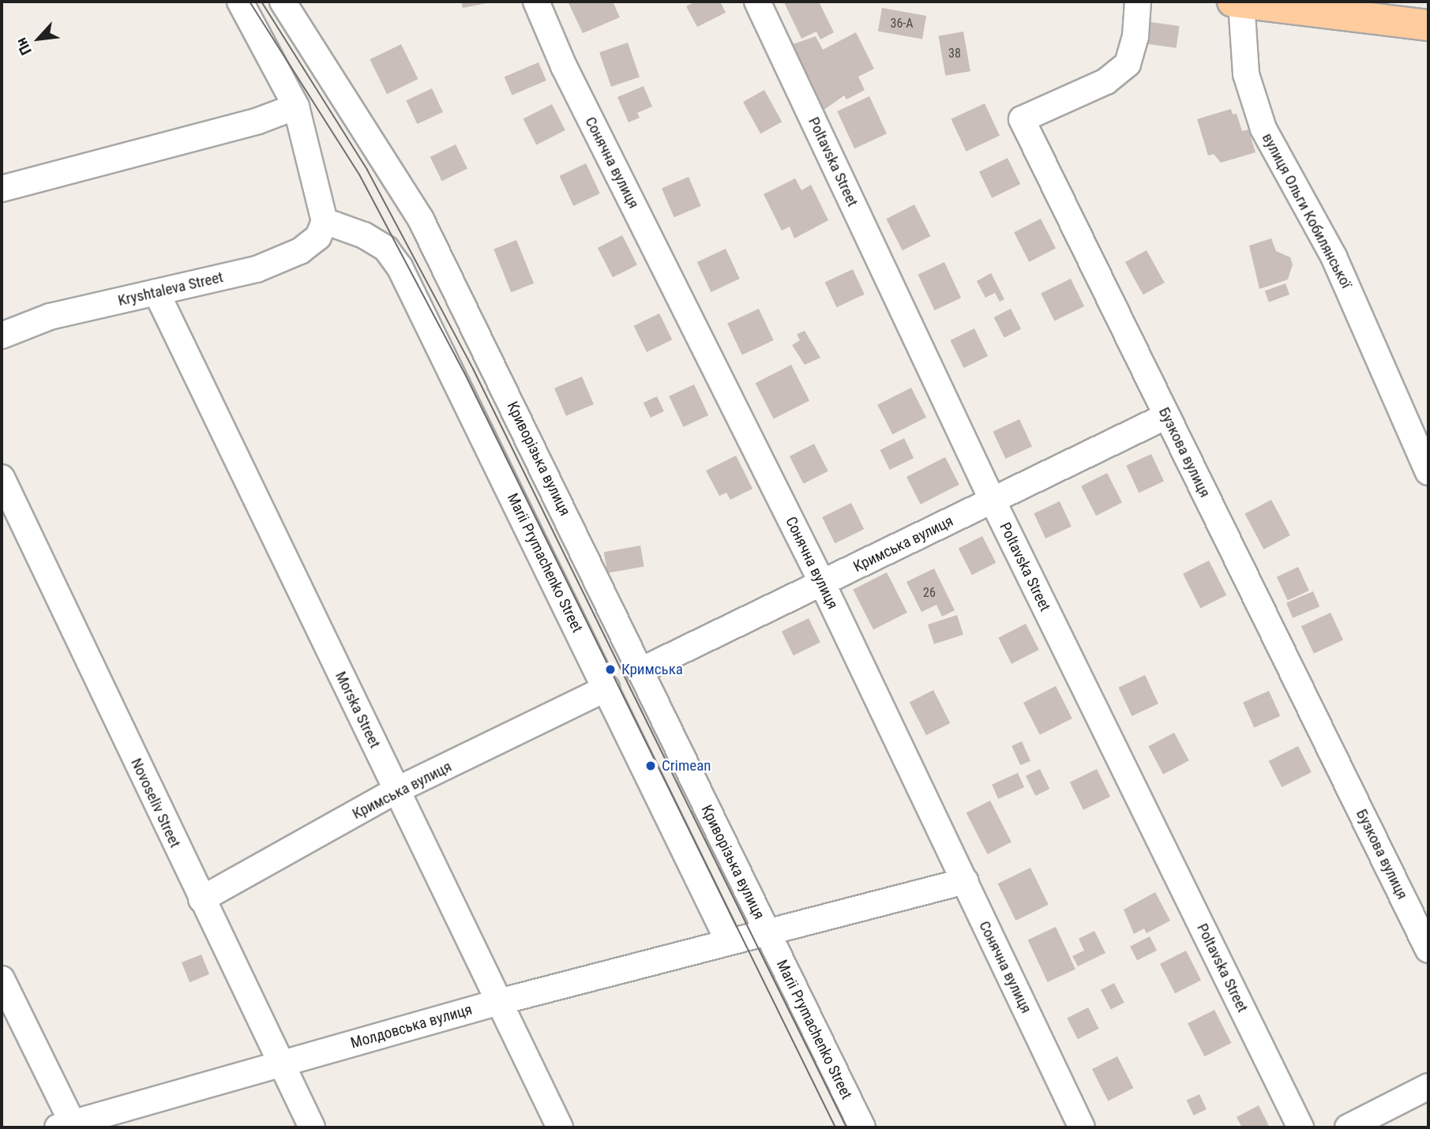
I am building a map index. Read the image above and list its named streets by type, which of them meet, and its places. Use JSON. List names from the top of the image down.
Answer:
{
  "streets": {
    "street": [
      "Poltavska Street",
      "Сонячна вулиця",
      "вулиця Ольги Кобилянської",
      "Kryshtaleva Street",
      "Бузкова вулиця",
      "Криворізька вулиця",
      "Кримська вулиця",
      "Marii Prymachenko Street",
      "Morska Street",
      "Novoseliv Street",
      "Молдовська вулиця"
    ]
  },
  "crossings": [
    ["Poltavska Street", "Кримська вулиця"],
    ["Сонячна вулиця", "Кримська вулиця"],
    ["Сонячна вулиця", "Молдовська вулиця"],
    ["Kryshtaleva Street", "Marii Prymachenko Street"],
    ["Kryshtaleva Street", "Morska Street"],
    ["Бузкова вулиця", "Кримська вулиця"],
    ["Криворізька вулиця", "Кримська вулиця"],
    ["Криворізька вулиця", "Marii Prymachenko Street"],
    ["Криворізька вулиця", "Молдовська вулиця"],
    ["Кримська вулиця", "Marii Prymachenko Street"],
    ["Кримська вулиця", "Morska Street"],
    ["Кримська вулиця", "Novoseliv Street"],
    ["Marii Prymachenko Street", "Молдовська вулиця"],
    ["Morska Street", "Молдовська вулиця"],
    ["Novoseliv Street", "Молдовська вулиця"]
  ],
  "places": ["Кримська", "Crimean"],
  "house_numbers": ["36-А", "38", "26"],
  "north": "bottom left"
}
